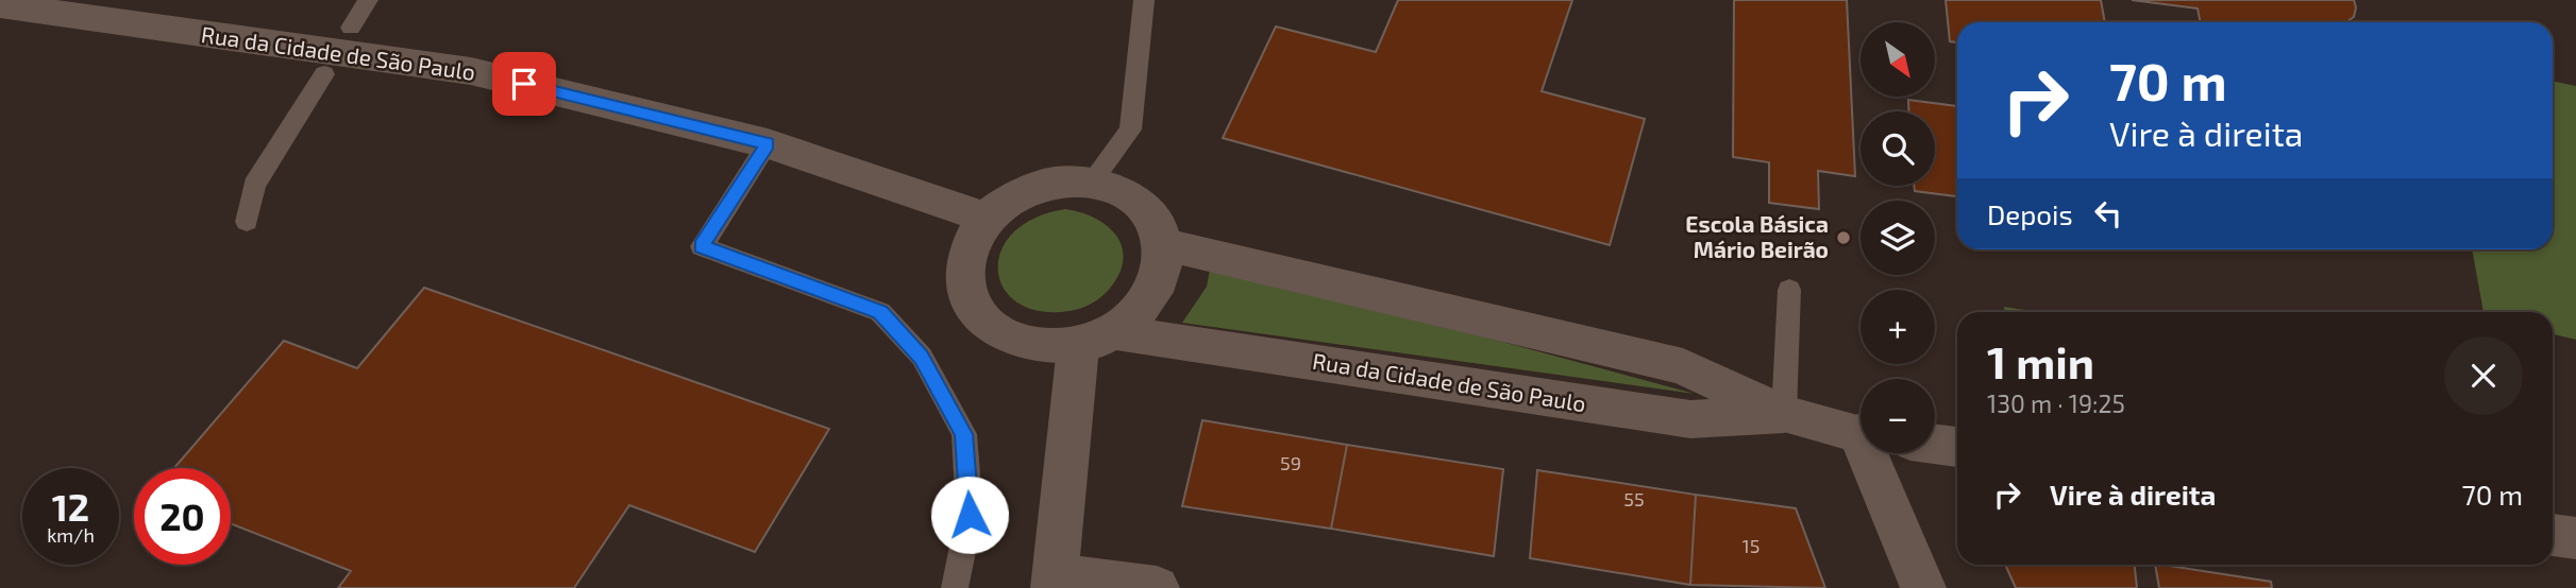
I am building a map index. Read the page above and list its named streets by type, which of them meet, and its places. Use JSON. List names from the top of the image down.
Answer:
{
  "streets": {
    "street": ["Rua da Cidade de São Paulo"]
  },
  "places": ["Escola Básica Mário Beirão"],
  "house_numbers": ["59", "55", "15"],
  "north": "bottom right",
  "page": {
    "map_buttons": ["+", "−"],
    "turn": ["70 m", "Vire à direita"],
    "then": "Depois",
    "heading": ["1 min", "130 m · 19:25"],
    "list": [
      {
        "name": "Vire à direita",
        "value": "70 m"
      }
    ],
    "speed": "12 km/h",
    "limit": "20"
  }
}
